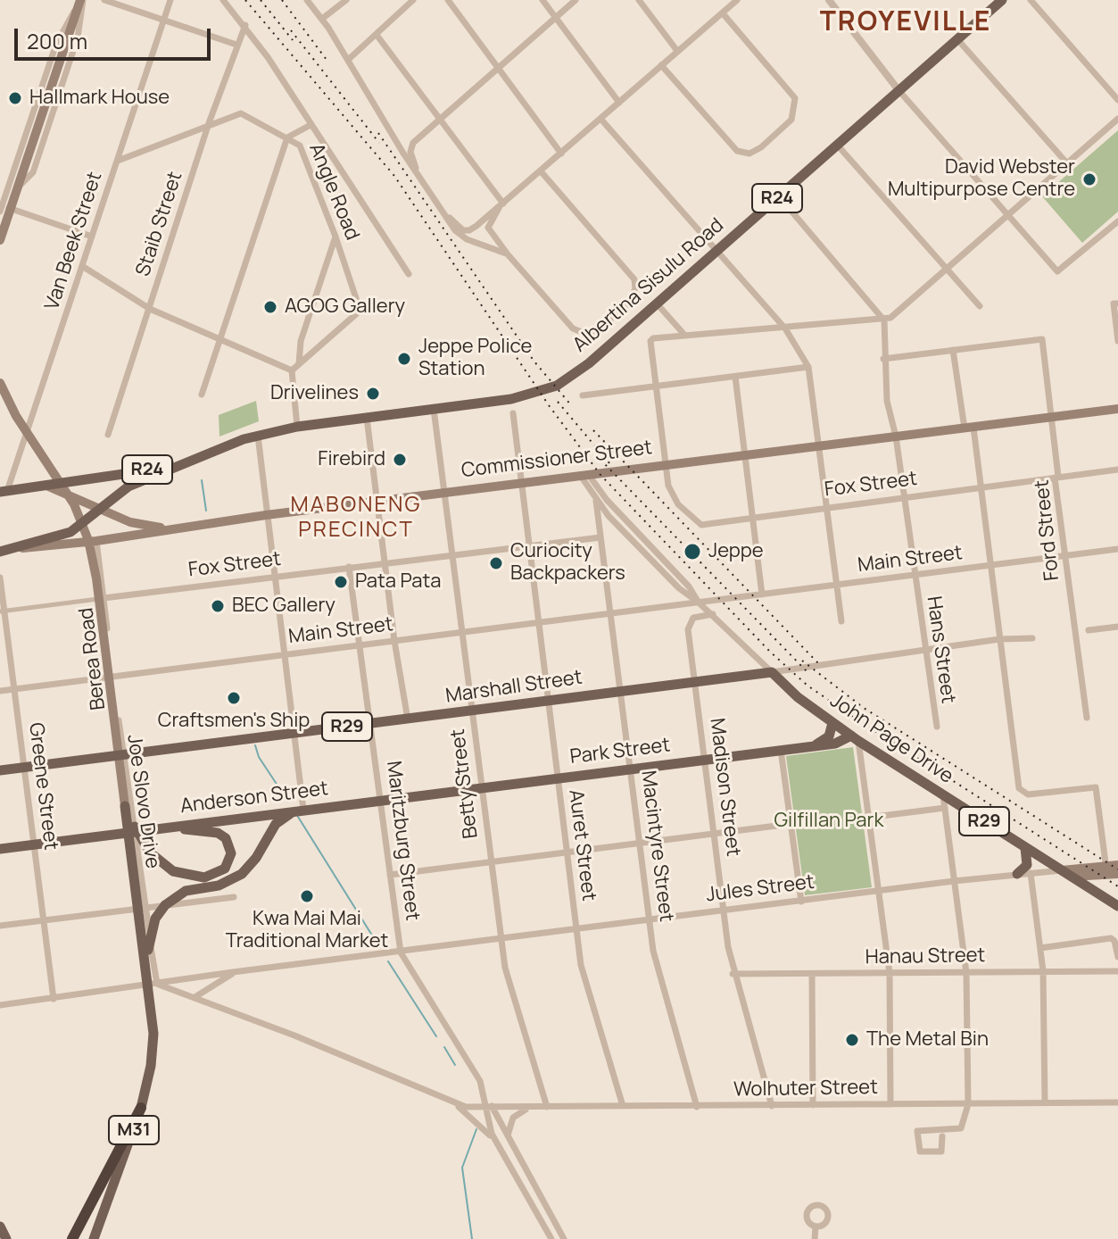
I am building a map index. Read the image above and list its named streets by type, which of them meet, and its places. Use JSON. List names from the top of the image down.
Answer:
{
  "streets": {
    "main road": [
      "R24",
      "Albertina Sisulu Road",
      "Commissioner Street",
      "Marshall Street",
      "R29",
      "John Page Drive",
      "Park Street",
      "Anderson Street",
      "Joe Slovo Drive",
      "Jules Street",
      "M31"
    ],
    "street": [
      "Angle Road",
      "Staib Street",
      "Van Beek Street",
      "Fox Street",
      "Ford Street",
      "Main Street",
      "Hans Street",
      "Berea Road",
      "Betty Street",
      "Greene Street",
      "Madison Street",
      "Maritzburg Street",
      "Auret Street",
      "Macintyre Street",
      "Hanau Street",
      "Wolhuter Street"
    ]
  },
  "crossings": [
    ["Angle Road", "Staib Street"],
    ["Angle Road", "Van Beek Street"],
    ["Van Beek Street", "Albertina Sisulu Road"],
    ["Albertina Sisulu Road", "Commissioner Street"],
    ["Albertina Sisulu Road", "Betty Street"],
    ["Commissioner Street", "Fox Street"],
    ["Commissioner Street", "Ford Street"],
    ["Commissioner Street", "Hans Street"],
    ["Commissioner Street", "Berea Road"],
    ["Commissioner Street", "John Page Drive"],
    ["Commissioner Street", "Betty Street"],
    ["Commissioner Street", "Auret Street"],
    ["Fox Street", "Ford Street"],
    ["Fox Street", "Hans Street"],
    ["Fox Street", "Berea Road"],
    ["Fox Street", "Betty Street"],
    ["Fox Street", "Greene Street"],
    ["Fox Street", "Maritzburg Street"],
    ["Fox Street", "Auret Street"],
    ["Fox Street", "Macintyre Street"],
    ["Ford Street", "Main Street"],
    ["Main Street", "Hans Street"],
    ["Main Street", "Berea Road"],
    ["Main Street", "John Page Drive"],
    ["Main Street", "Betty Street"],
    ["Main Street", "Greene Street"],
    ["Main Street", "Maritzburg Street"],
    ["Main Street", "Auret Street"],
    ["Main Street", "Macintyre Street"],
    ["Hans Street", "Marshall Street"],
    ["Berea Road", "Marshall Street"],
    ["Berea Road", "Anderson Street"],
    ["Berea Road", "Jules Street"],
    ["Marshall Street", "John Page Drive"],
    ["Marshall Street", "Betty Street"],
    ["Marshall Street", "Greene Street"],
    ["Marshall Street", "Madison Street"],
    ["Marshall Street", "Maritzburg Street"],
    ["Marshall Street", "Auret Street"],
    ["Marshall Street", "Macintyre Street"],
    ["John Page Drive", "Park Street"],
    ["John Page Drive", "Madison Street"],
    ["John Page Drive", "Macintyre Street"],
    ["John Page Drive", "Jules Street"],
    ["Park Street", "Betty Street"],
    ["Park Street", "Madison Street"],
    ["Park Street", "Anderson Street"],
    ["Park Street", "Auret Street"],
    ["Park Street", "Macintyre Street"],
    ["Betty Street", "Jules Street"],
    ["Betty Street", "Wolhuter Street"],
    ["Greene Street", "Anderson Street"],
    ["Greene Street", "Jules Street"],
    ["Madison Street", "Jules Street"],
    ["Madison Street", "Hanau Street"],
    ["Madison Street", "Wolhuter Street"],
    ["Anderson Street", "Maritzburg Street"],
    ["Maritzburg Street", "Jules Street"],
    ["Maritzburg Street", "Wolhuter Street"],
    ["Auret Street", "Jules Street"],
    ["Auret Street", "Wolhuter Street"],
    ["Macintyre Street", "Jules Street"],
    ["Macintyre Street", "Wolhuter Street"]
  ],
  "districts": ["TROYEVILLE", "MABONENG PRECINCT"],
  "parks": ["Gilfillan Park"],
  "places": [
    "Hallmark House",
    "David Webster Multipurpose Centre",
    "AGOG Gallery",
    "Jeppe Police Station",
    "Drivelines",
    "Firebird",
    "Jeppe",
    "Curiocity Backpackers",
    "Pata Pata",
    "BEC Gallery",
    "Craftsmen's Ship",
    "Kwa Mai Mai Traditional Market",
    "The Metal Bin"
  ],
  "scale_bar": "200 m"
}
